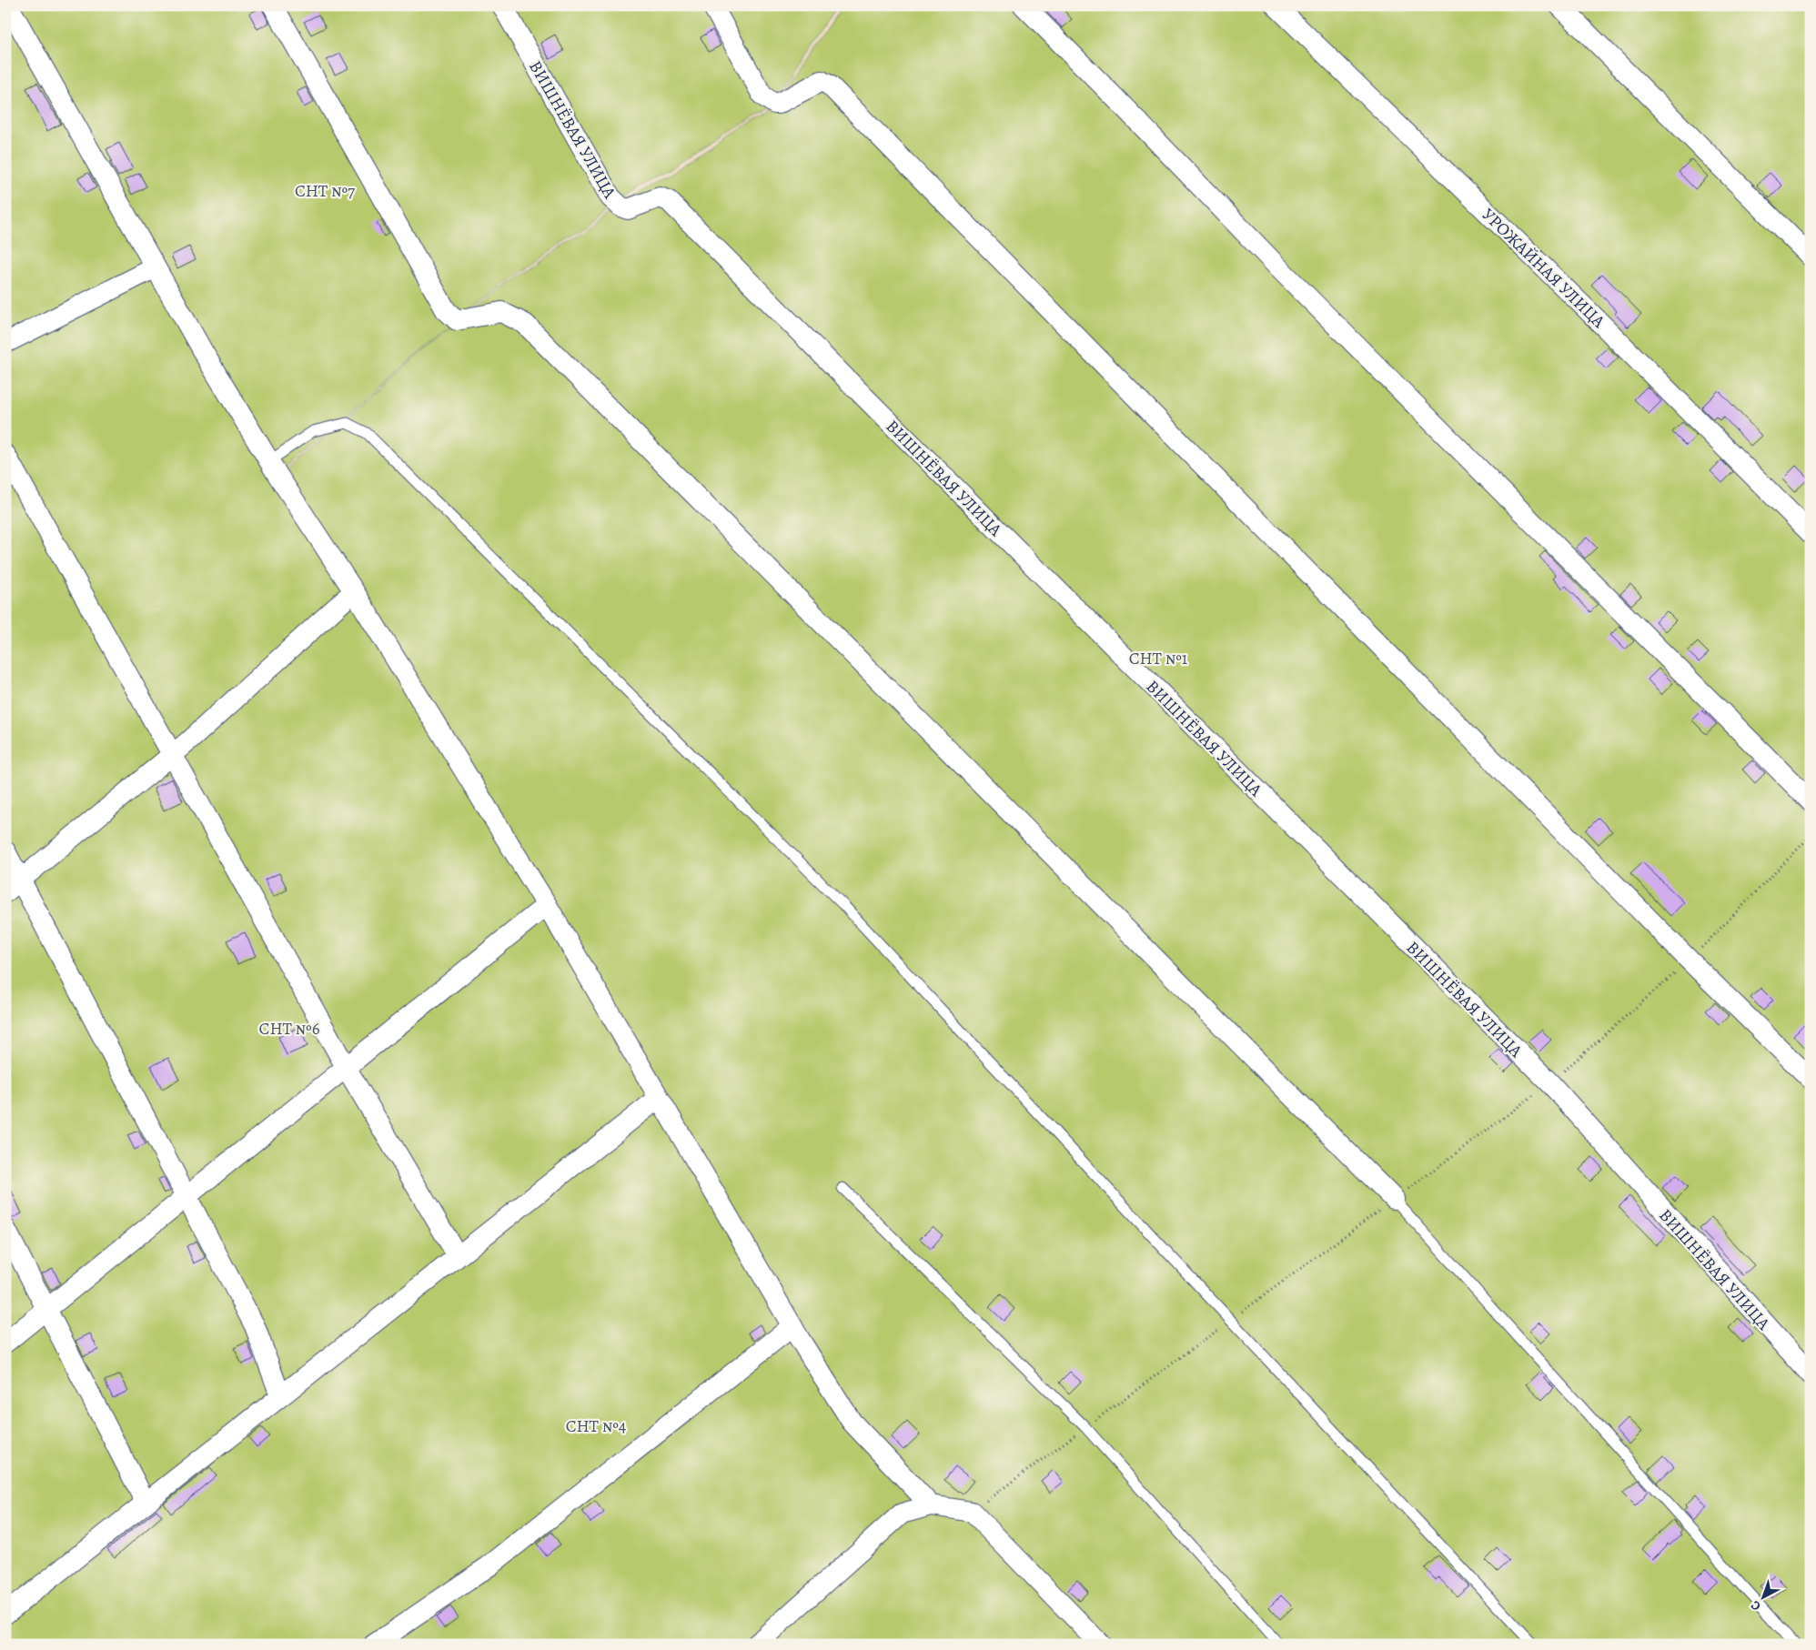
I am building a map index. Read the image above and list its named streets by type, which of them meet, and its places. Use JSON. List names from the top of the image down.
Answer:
{
  "streets": {
    "street": ["ВИШНЁВАЯ УЛИЦА", "УРОЖАЙНАЯ УЛИЦА"]
  },
  "parks": [
    "СНТ №7",
    "СНТ №1",
    "СНТ №6",
    "СНТ №4"
  ],
  "north": "bottom left"
}
